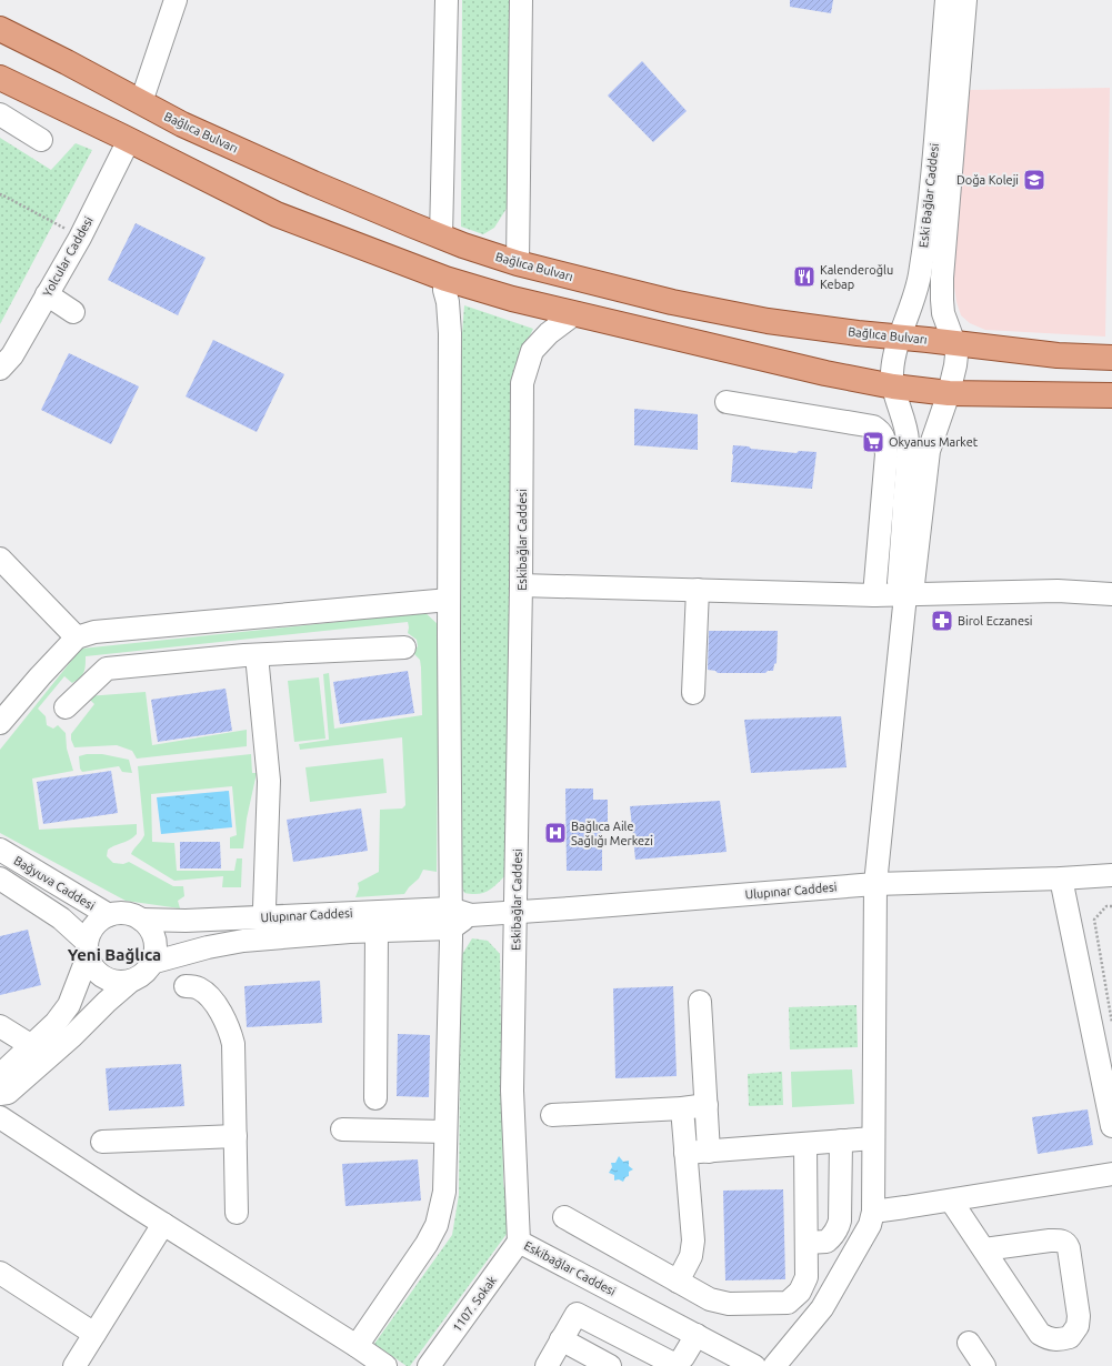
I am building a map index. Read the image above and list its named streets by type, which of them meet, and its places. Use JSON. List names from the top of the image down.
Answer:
{
  "streets": {
    "main road": ["Bağlıca Bulvarı"],
    "street": [
      "Eski Bağlar Caddesi",
      "Yolcular Caddesi",
      "Eskibağlar Caddesi",
      "Bağyuva Caddesi",
      "Ulupınar Caddesi",
      "1107. Sokak"
    ]
  },
  "crossings": [
    ["Bağlıca Bulvarı", "Eski Bağlar Caddesi"],
    ["Eskibağlar Caddesi", "Ulupınar Caddesi"],
    ["Eskibağlar Caddesi", "1107. Sokak"],
    ["Bağyuva Caddesi", "Ulupınar Caddesi"]
  ],
  "districts": ["Yeni Bağlıca"],
  "places": {
    "school or university": ["Doğa Koleji"],
    "restaurant": ["Kalenderoğlu Kebap"],
    "supermarket": ["Okyanus Market"],
    "pharmacy": ["Birol Eczanesi"],
    "hospital": ["Bağlıca Aile Sağlığı Merkezi"]
  }
}
